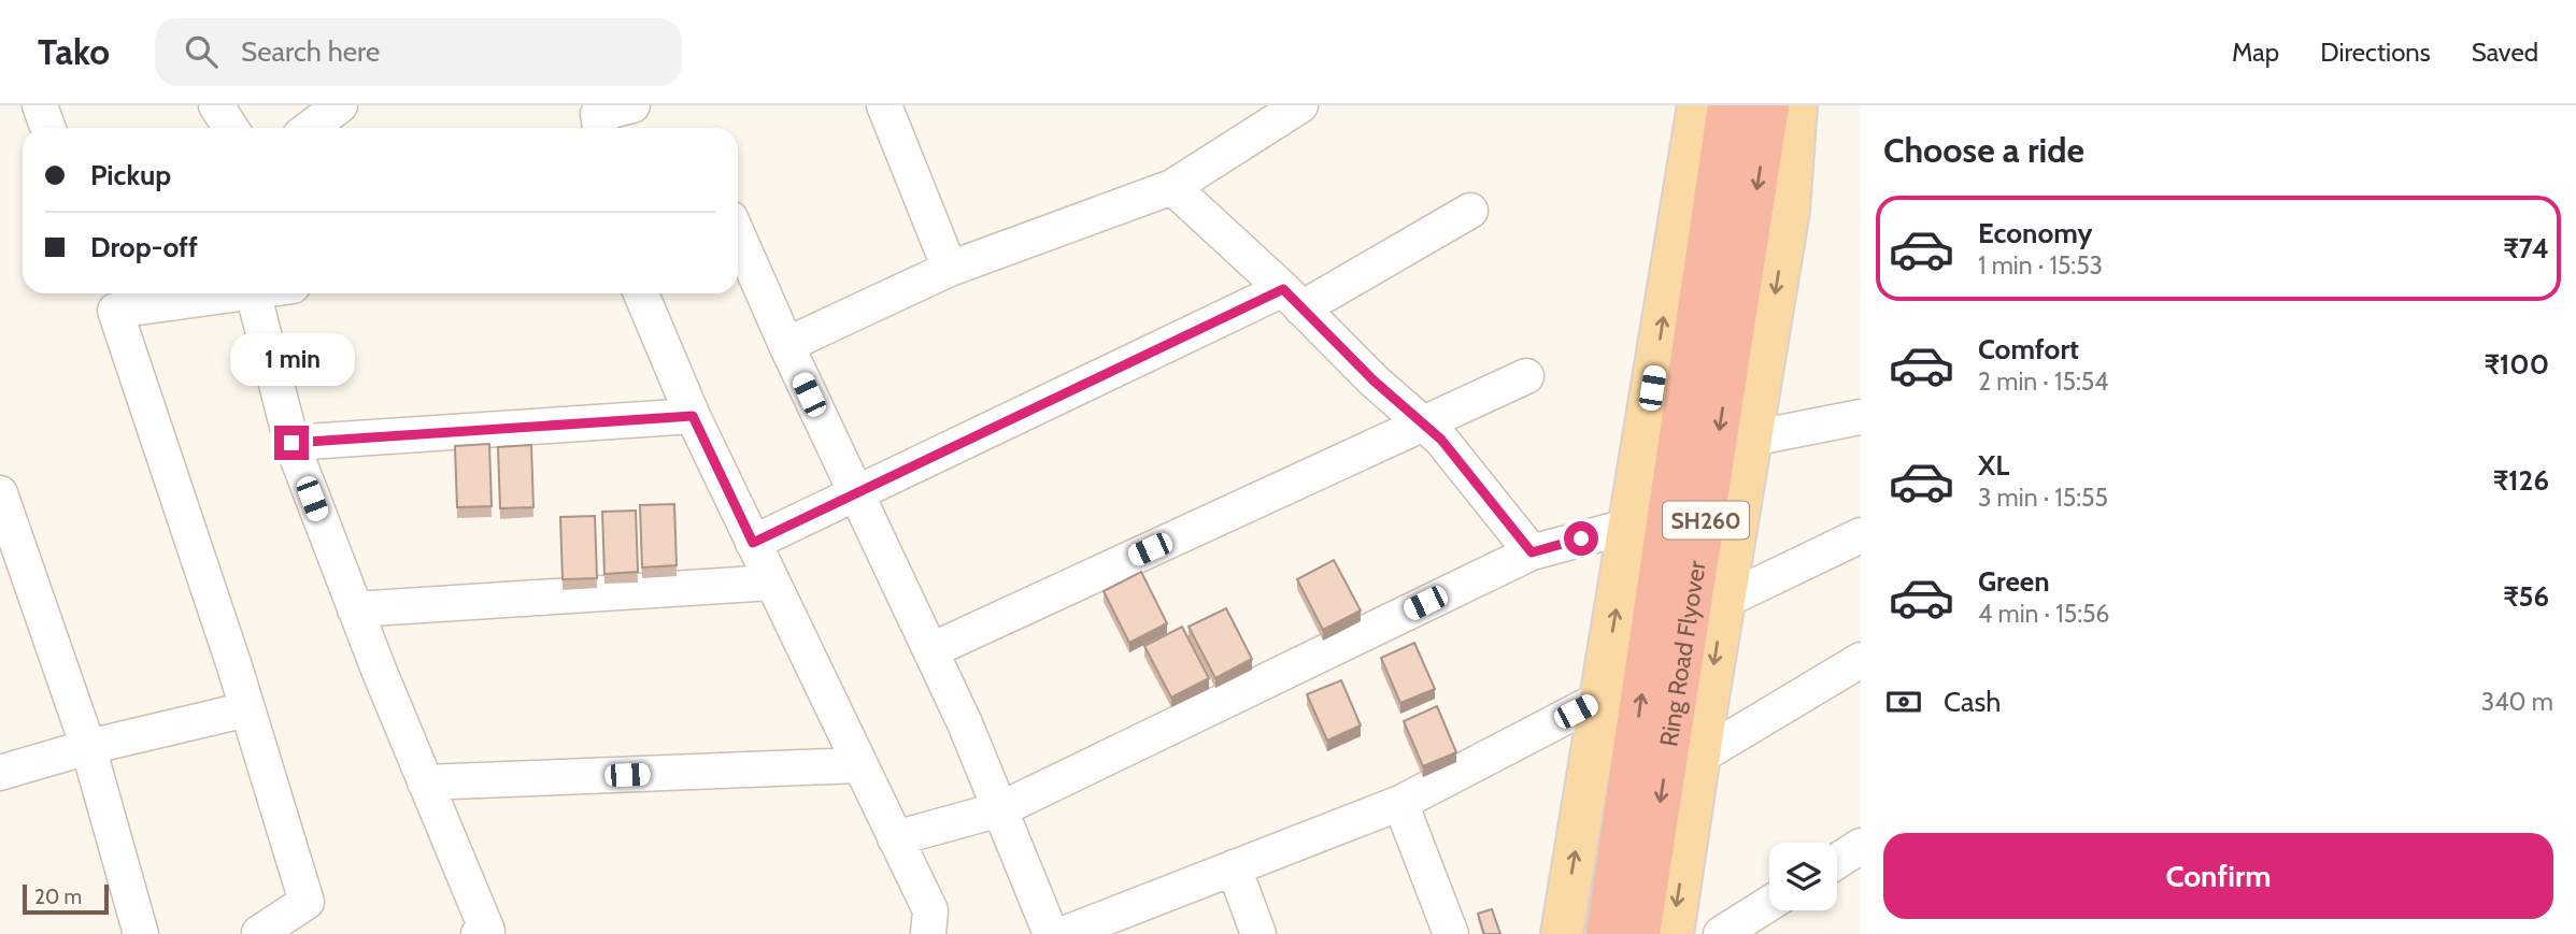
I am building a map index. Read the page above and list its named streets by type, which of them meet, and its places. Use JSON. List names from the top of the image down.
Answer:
{
  "streets": {
    "highway": ["SH260", "Ring Road Flyover"]
  },
  "scale_bar": "20 m",
  "page": {
    "header": "Tako",
    "search": "Search here",
    "nav": ["Map", "Directions", "Saved"],
    "heading": "Choose a ride",
    "banner": ["Pickup", "Drop-off"],
    "list": [
      {
        "name": "Economy",
        "note": "1 min · 15:53",
        "value": "₹74"
      },
      {
        "name": "Comfort",
        "note": "2 min · 15:54",
        "value": "₹100"
      },
      {
        "name": "XL",
        "note": "3 min · 15:55",
        "value": "₹126"
      },
      {
        "name": "Green",
        "note": "4 min · 15:56",
        "value": "₹56"
      }
    ],
    "bubble": "1 min",
    "pay": ["Cash", "340 m"],
    "buttons": "Confirm",
    "scale": "20 m"
  }
}
